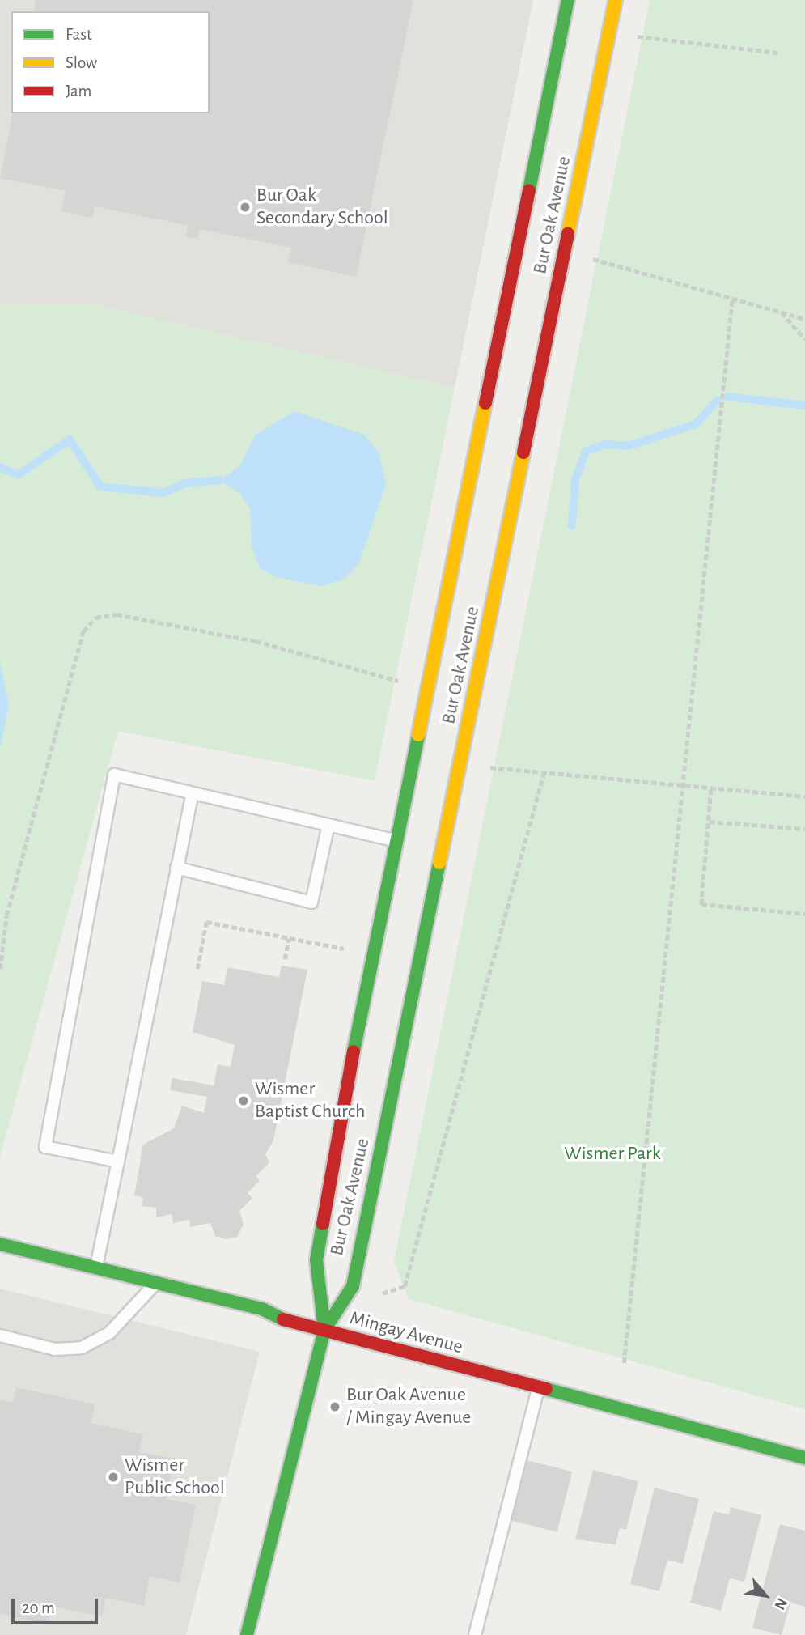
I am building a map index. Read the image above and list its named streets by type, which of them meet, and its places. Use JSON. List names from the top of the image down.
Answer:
{
  "streets": {
    "street": ["Bur Oak Avenue", "Mingay Avenue"]
  },
  "crossings": [
    ["Bur Oak Avenue", "Mingay Avenue"]
  ],
  "parks": ["Wismer Park"],
  "places": [
    "Bur Oak Secondary School",
    "Wismer Baptist Church",
    "Bur Oak Avenue / Mingay Avenue",
    "Wismer Public School"
  ],
  "legend": ["Fast", "Slow", "Jam"],
  "scale_bar": "20 m",
  "north": "bottom right"
}
